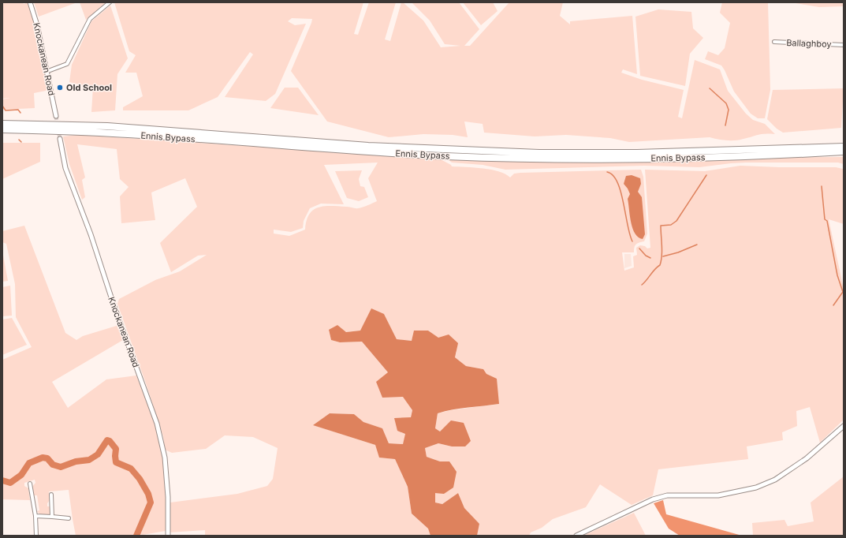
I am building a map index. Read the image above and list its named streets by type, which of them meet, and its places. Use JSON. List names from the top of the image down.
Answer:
{
  "streets": {
    "highway": ["Ennis Bypass"],
    "street": ["Ballaghboy", "Knockanean Road"]
  },
  "places": ["Old School"]
}
